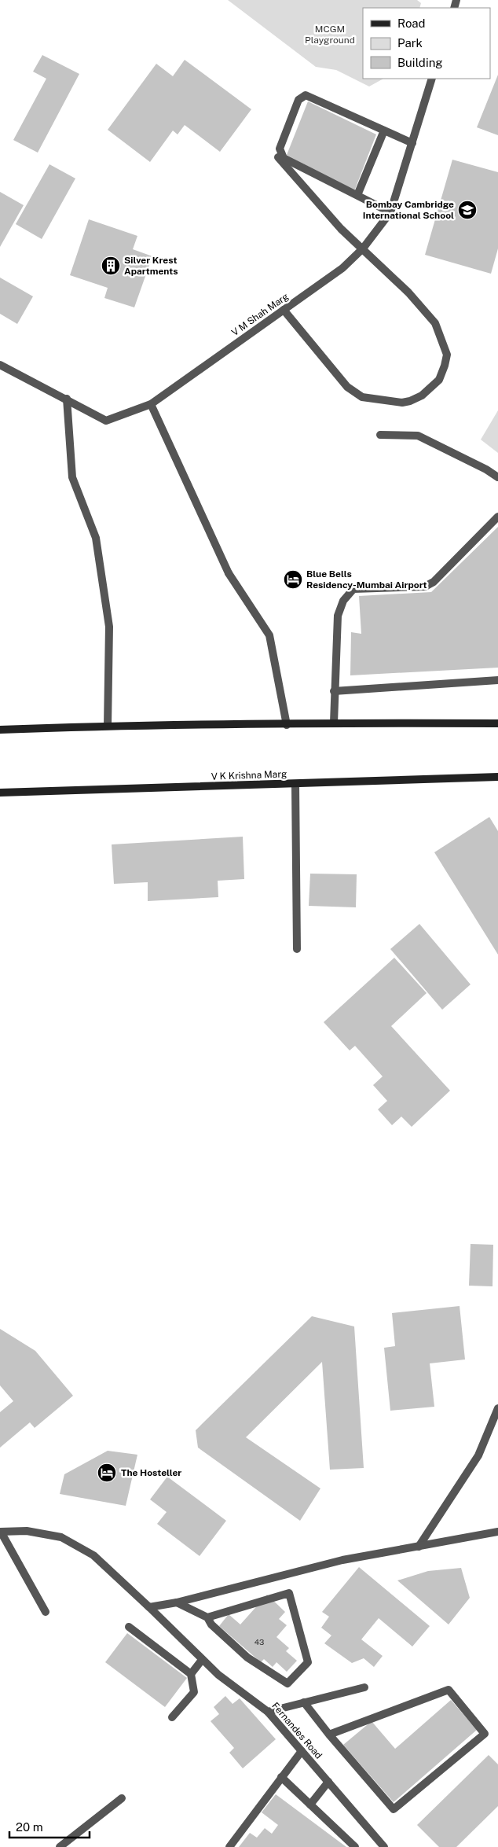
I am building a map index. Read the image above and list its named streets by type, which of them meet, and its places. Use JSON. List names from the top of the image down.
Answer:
{
  "streets": {
    "main road": ["V K Krishna Marg"],
    "street": ["V M Shah Marg", "Fernandes Road"]
  },
  "parks": ["MCGM Playground"],
  "places": {
    "school or university": ["Bombay Cambridge International School"],
    "building": ["Silver Krest Apartments"],
    "hotel": ["Blue Bells Residency-Mumbai Airport", "The Hosteller"]
  },
  "house_numbers": ["43"],
  "legend": ["Road", "Park", "Building"],
  "scale_bar": "20 m"
}
